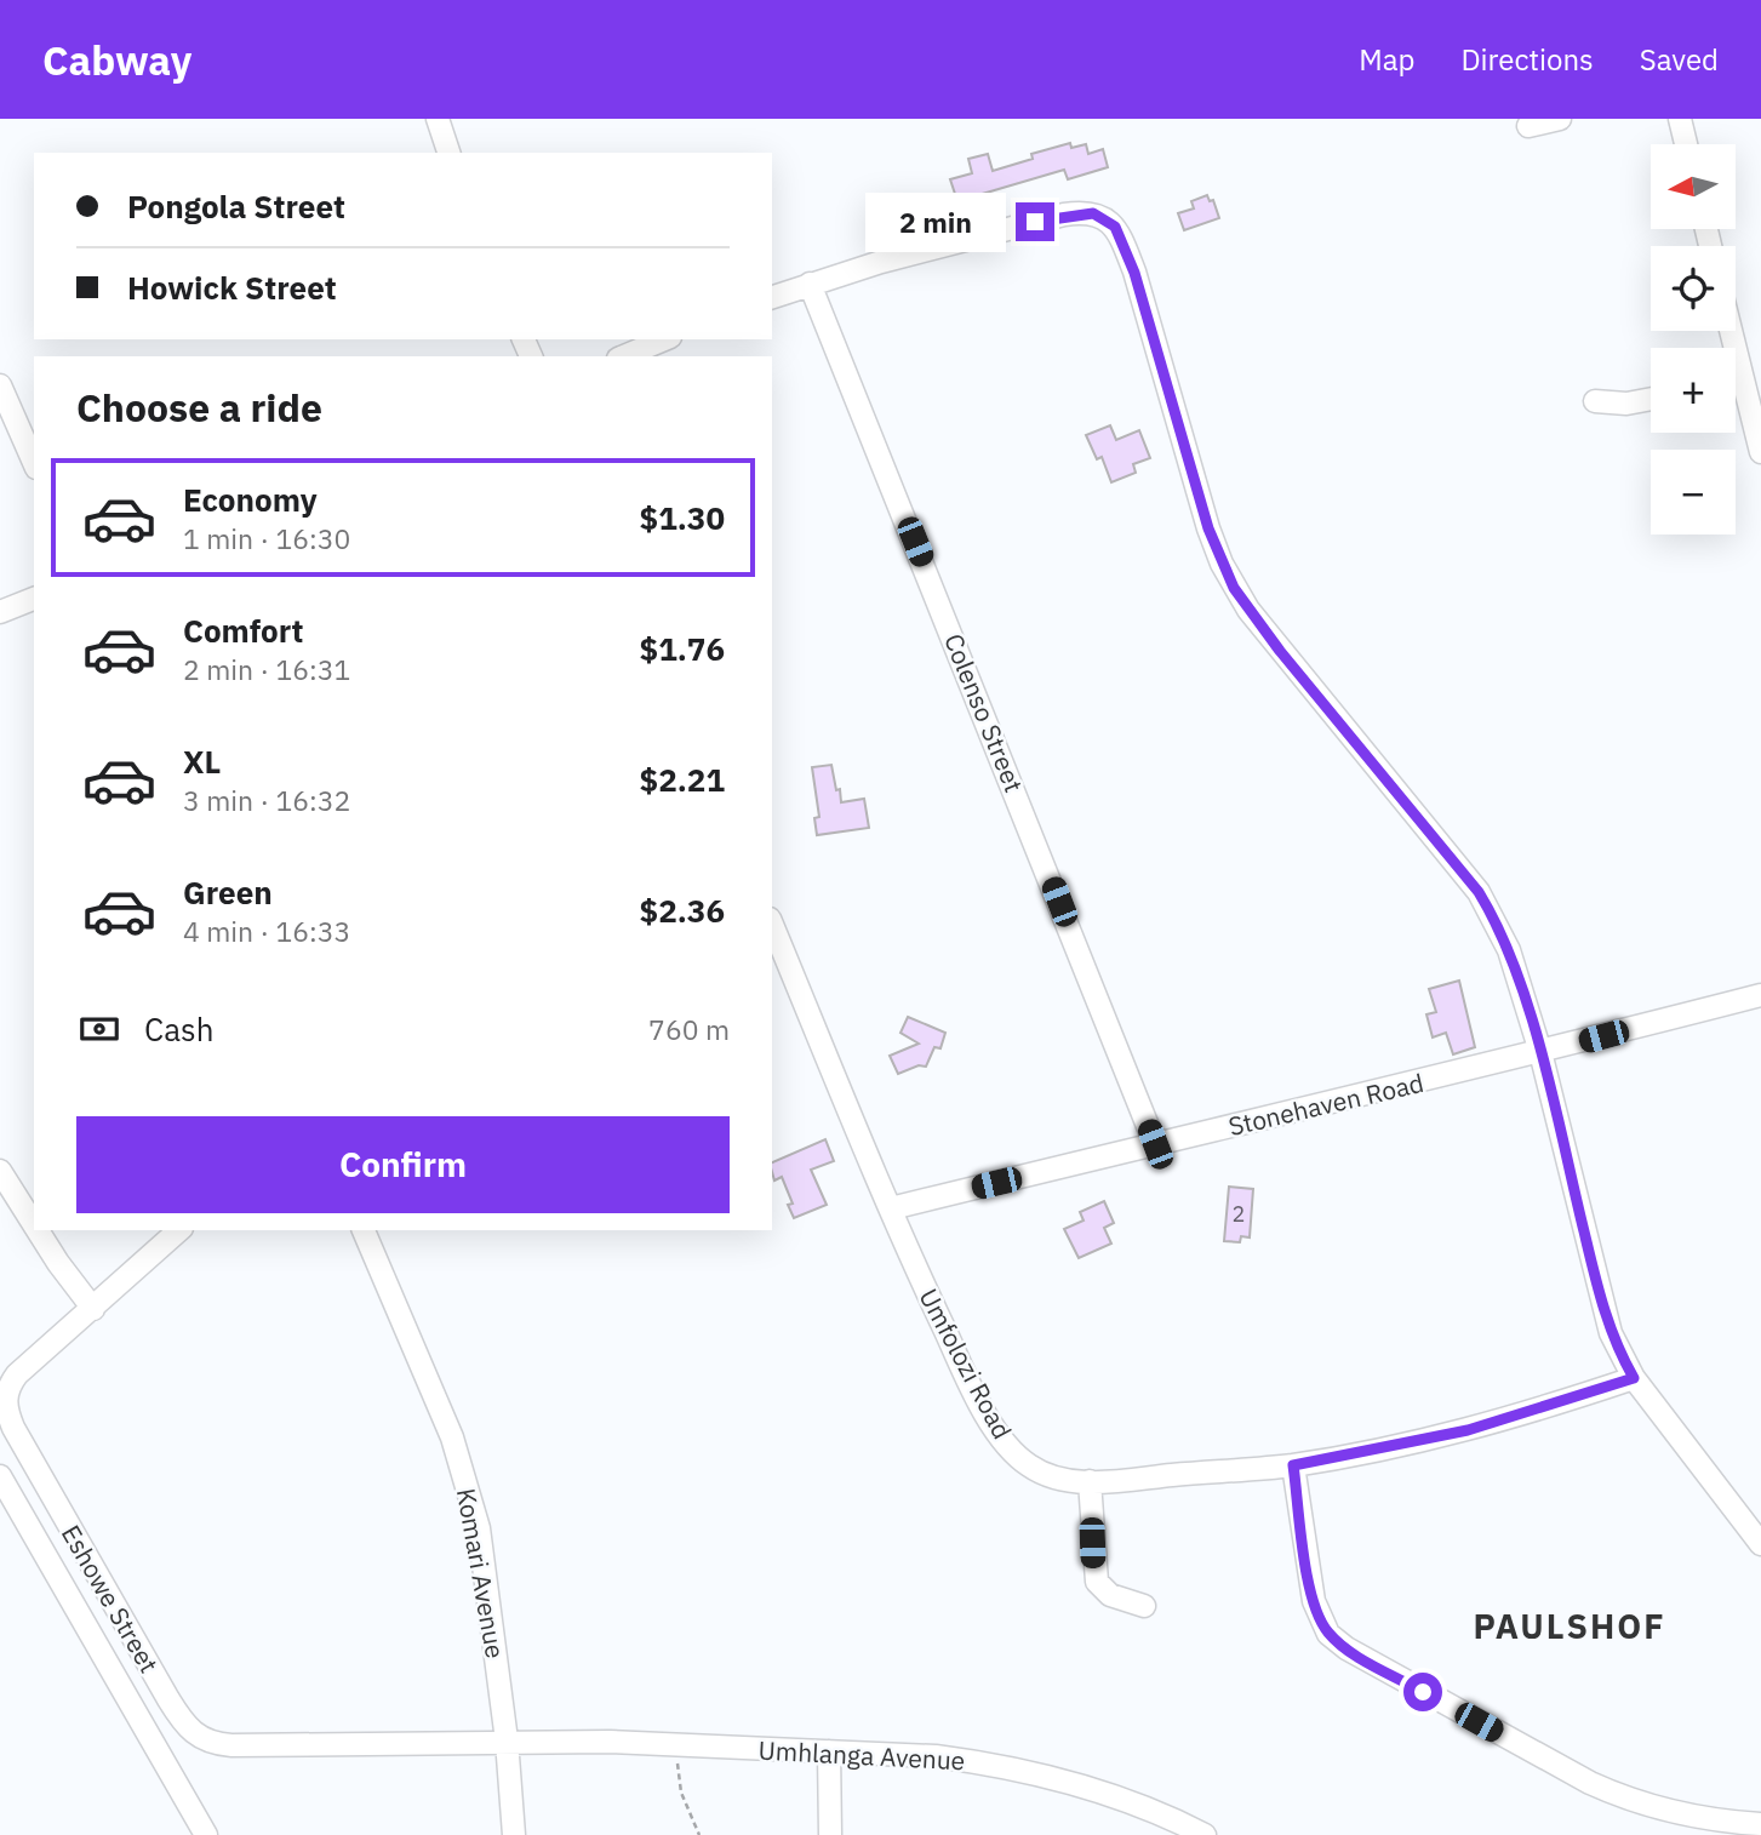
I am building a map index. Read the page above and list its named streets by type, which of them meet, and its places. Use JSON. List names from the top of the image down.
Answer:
{
  "streets": {
    "street": [
      "Colenso Street",
      "Stonehaven Road",
      "Umfolozi Road",
      "Komari Avenue",
      "Eshowe Street",
      "Umhlanga Avenue"
    ]
  },
  "crossings": [
    ["Colenso Street", "Stonehaven Road"],
    ["Stonehaven Road", "Umfolozi Road"],
    ["Komari Avenue", "Eshowe Street"],
    ["Komari Avenue", "Umhlanga Avenue"],
    ["Eshowe Street", "Umhlanga Avenue"]
  ],
  "districts": ["PAULSHOF"],
  "house_numbers": ["2"],
  "north": "left",
  "page": {
    "header": "Cabway",
    "nav": ["Map", "Directions", "Saved"],
    "map_buttons": ["+", "−"],
    "banner": ["Pongola Street", "Howick Street"],
    "bubble": "2 min",
    "heading": "Choose a ride",
    "list": [
      {
        "name": "Economy",
        "note": "1 min · 16:30",
        "value": "$1.30"
      },
      {
        "name": "Comfort",
        "note": "2 min · 16:31",
        "value": "$1.76"
      },
      {
        "name": "XL",
        "note": "3 min · 16:32",
        "value": "$2.21"
      },
      {
        "name": "Green",
        "note": "4 min · 16:33",
        "value": "$2.36"
      }
    ],
    "pay": ["Cash", "760 m"],
    "buttons": "Confirm"
  }
}
